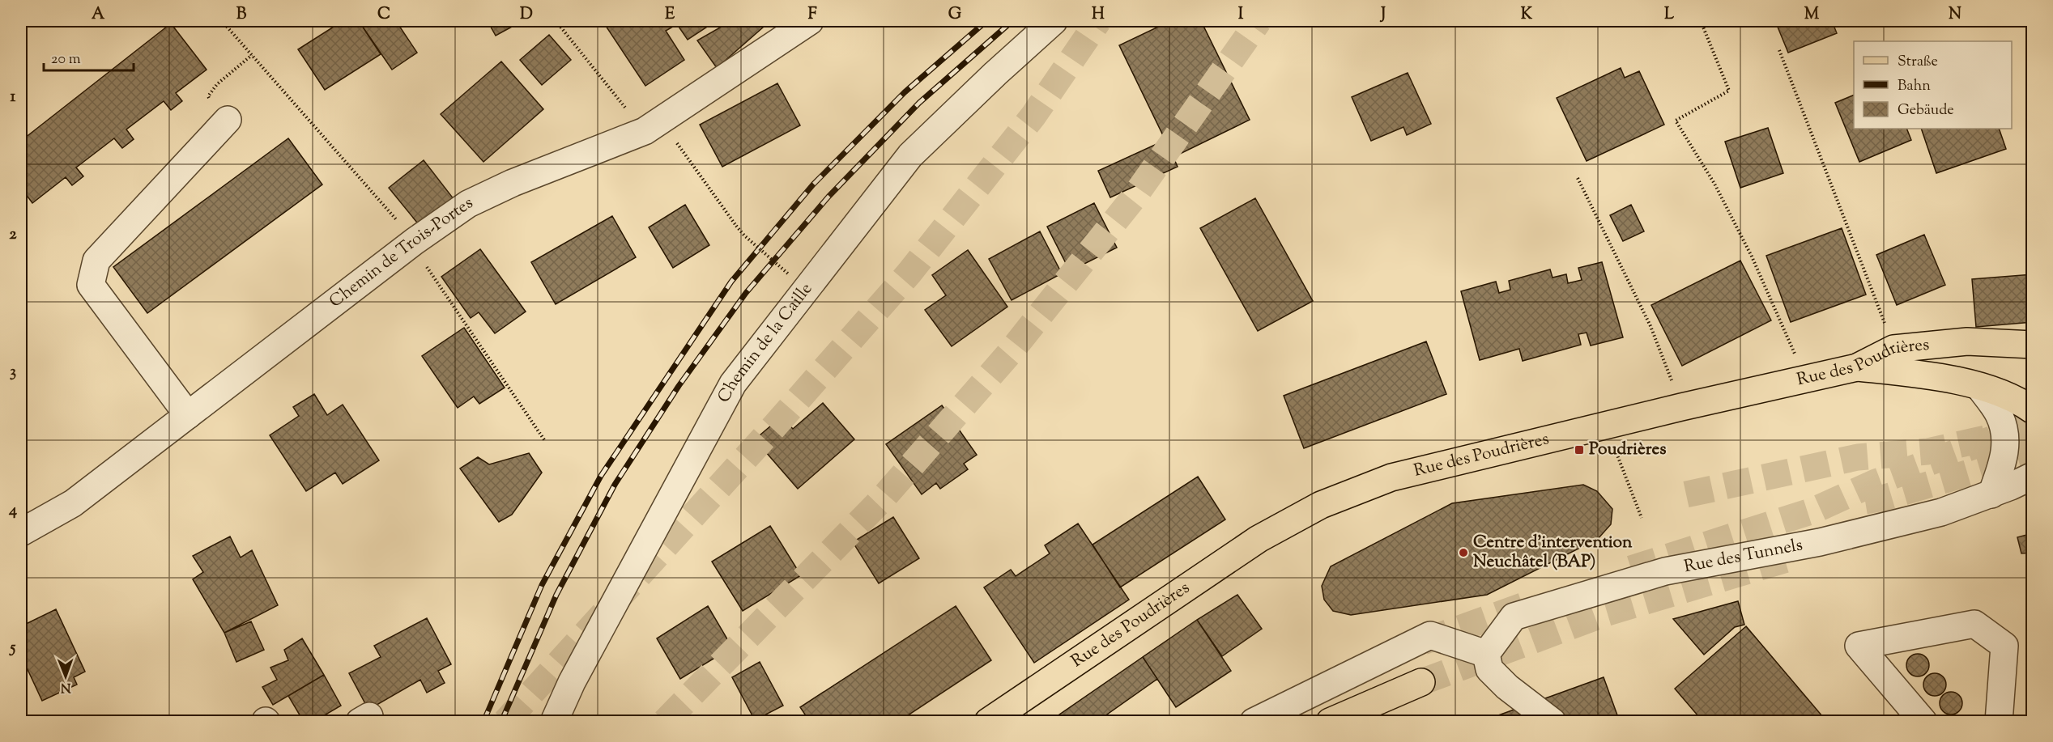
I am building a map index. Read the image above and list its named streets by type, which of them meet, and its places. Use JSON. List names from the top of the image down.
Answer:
{
  "streets": {
    "main road": ["Rue des Poudrières"],
    "street": ["Chemin de Trois-Portes", "Chemin de la Caille", "Rue des Tunnels"]
  },
  "places": {
    "transit": ["Poudrières"],
    "other": ["Centre d'intervention Neuchâtel (BAP)"]
  },
  "legend": ["Straße", "Bahn", "Gebäude"],
  "scale_bar": "20 m",
  "north": "bottom",
  "grid": {
    "columns": [
      "A",
      "B",
      "C",
      "D",
      "E",
      "F",
      "G",
      "H",
      "I",
      "J",
      "K",
      "L",
      "M",
      "N"
    ],
    "rows": [
      "1",
      "2",
      "3",
      "4",
      "5"
    ]
  }
}
